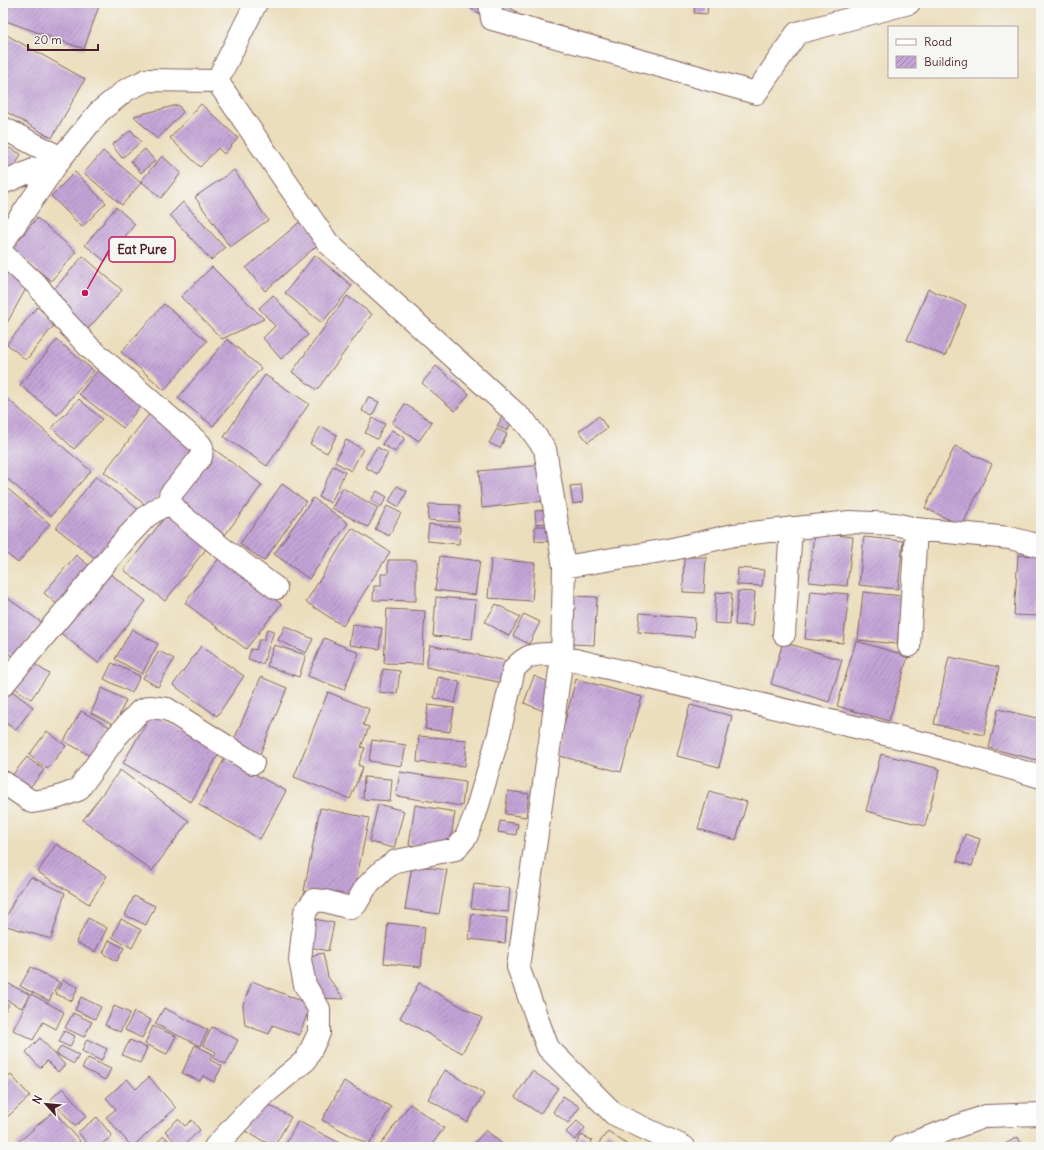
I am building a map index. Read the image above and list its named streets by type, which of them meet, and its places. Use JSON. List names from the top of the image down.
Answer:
{
  "places": ["Eat Pure"],
  "legend": ["Road", "Building"],
  "scale_bar": "20 m",
  "north": "top left"
}
